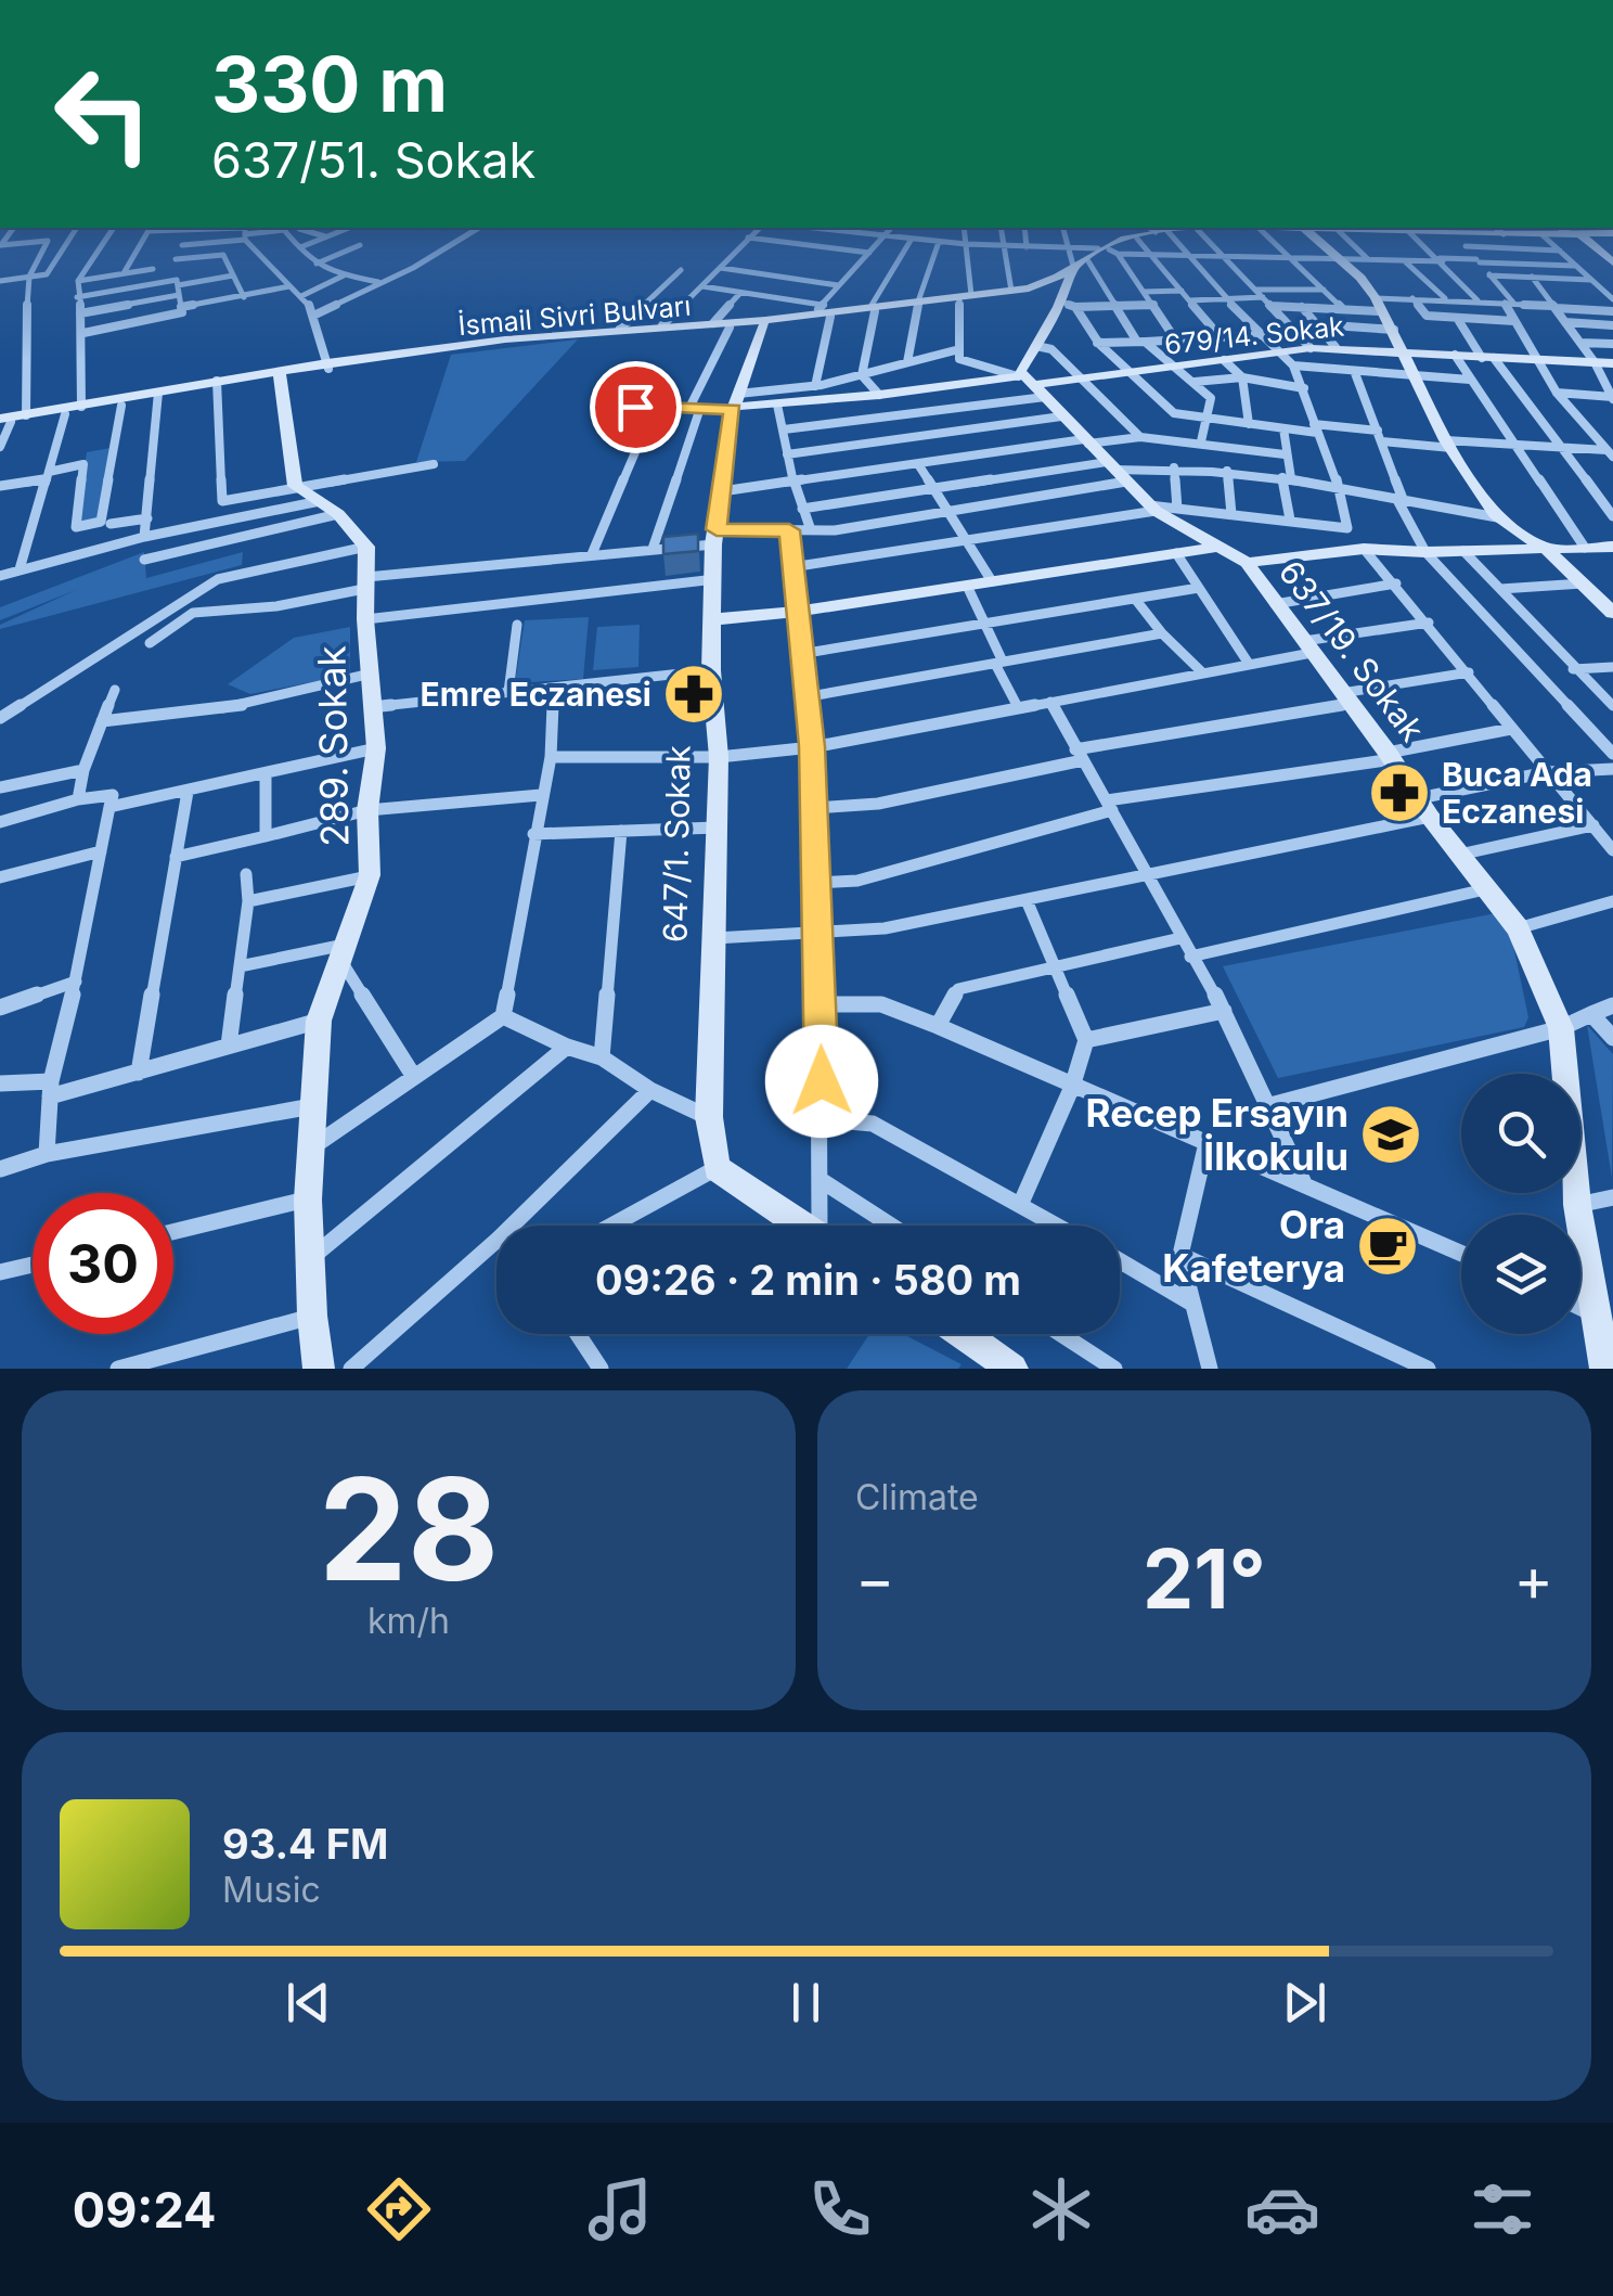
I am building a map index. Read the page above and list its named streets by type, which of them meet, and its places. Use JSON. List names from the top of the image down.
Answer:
{
  "streets": {
    "street": [
      "İsmail Sivri Bulvarı",
      "679/14. Sokak",
      "637/19. Sokak",
      "289. Sokak",
      "647/1. Sokak"
    ]
  },
  "crossings": [
    ["İsmail Sivri Bulvarı", "647/1. Sokak"],
    ["679/14. Sokak", "637/19. Sokak"],
    ["679/14. Sokak", "647/1. Sokak"]
  ],
  "places": {
    "pharmacy": ["Emre Eczanesi", "Buca Ada Eczanesi"],
    "school or university": ["Recep Ersayın İlkokulu"],
    "cafe": ["Ora Kafeterya"]
  },
  "page": {
    "turn": ["330 m", "637/51. Sokak"],
    "limit": "30",
    "trip": "09:26 · 2 min · 580 m",
    "tile": [
      ["28", "km/h"],
      "Climate"
    ],
    "heat": ["−", "21°", "+"],
    "song": ["93.4 FM", "Music"],
    "tabs": "09:24"
  }
}
